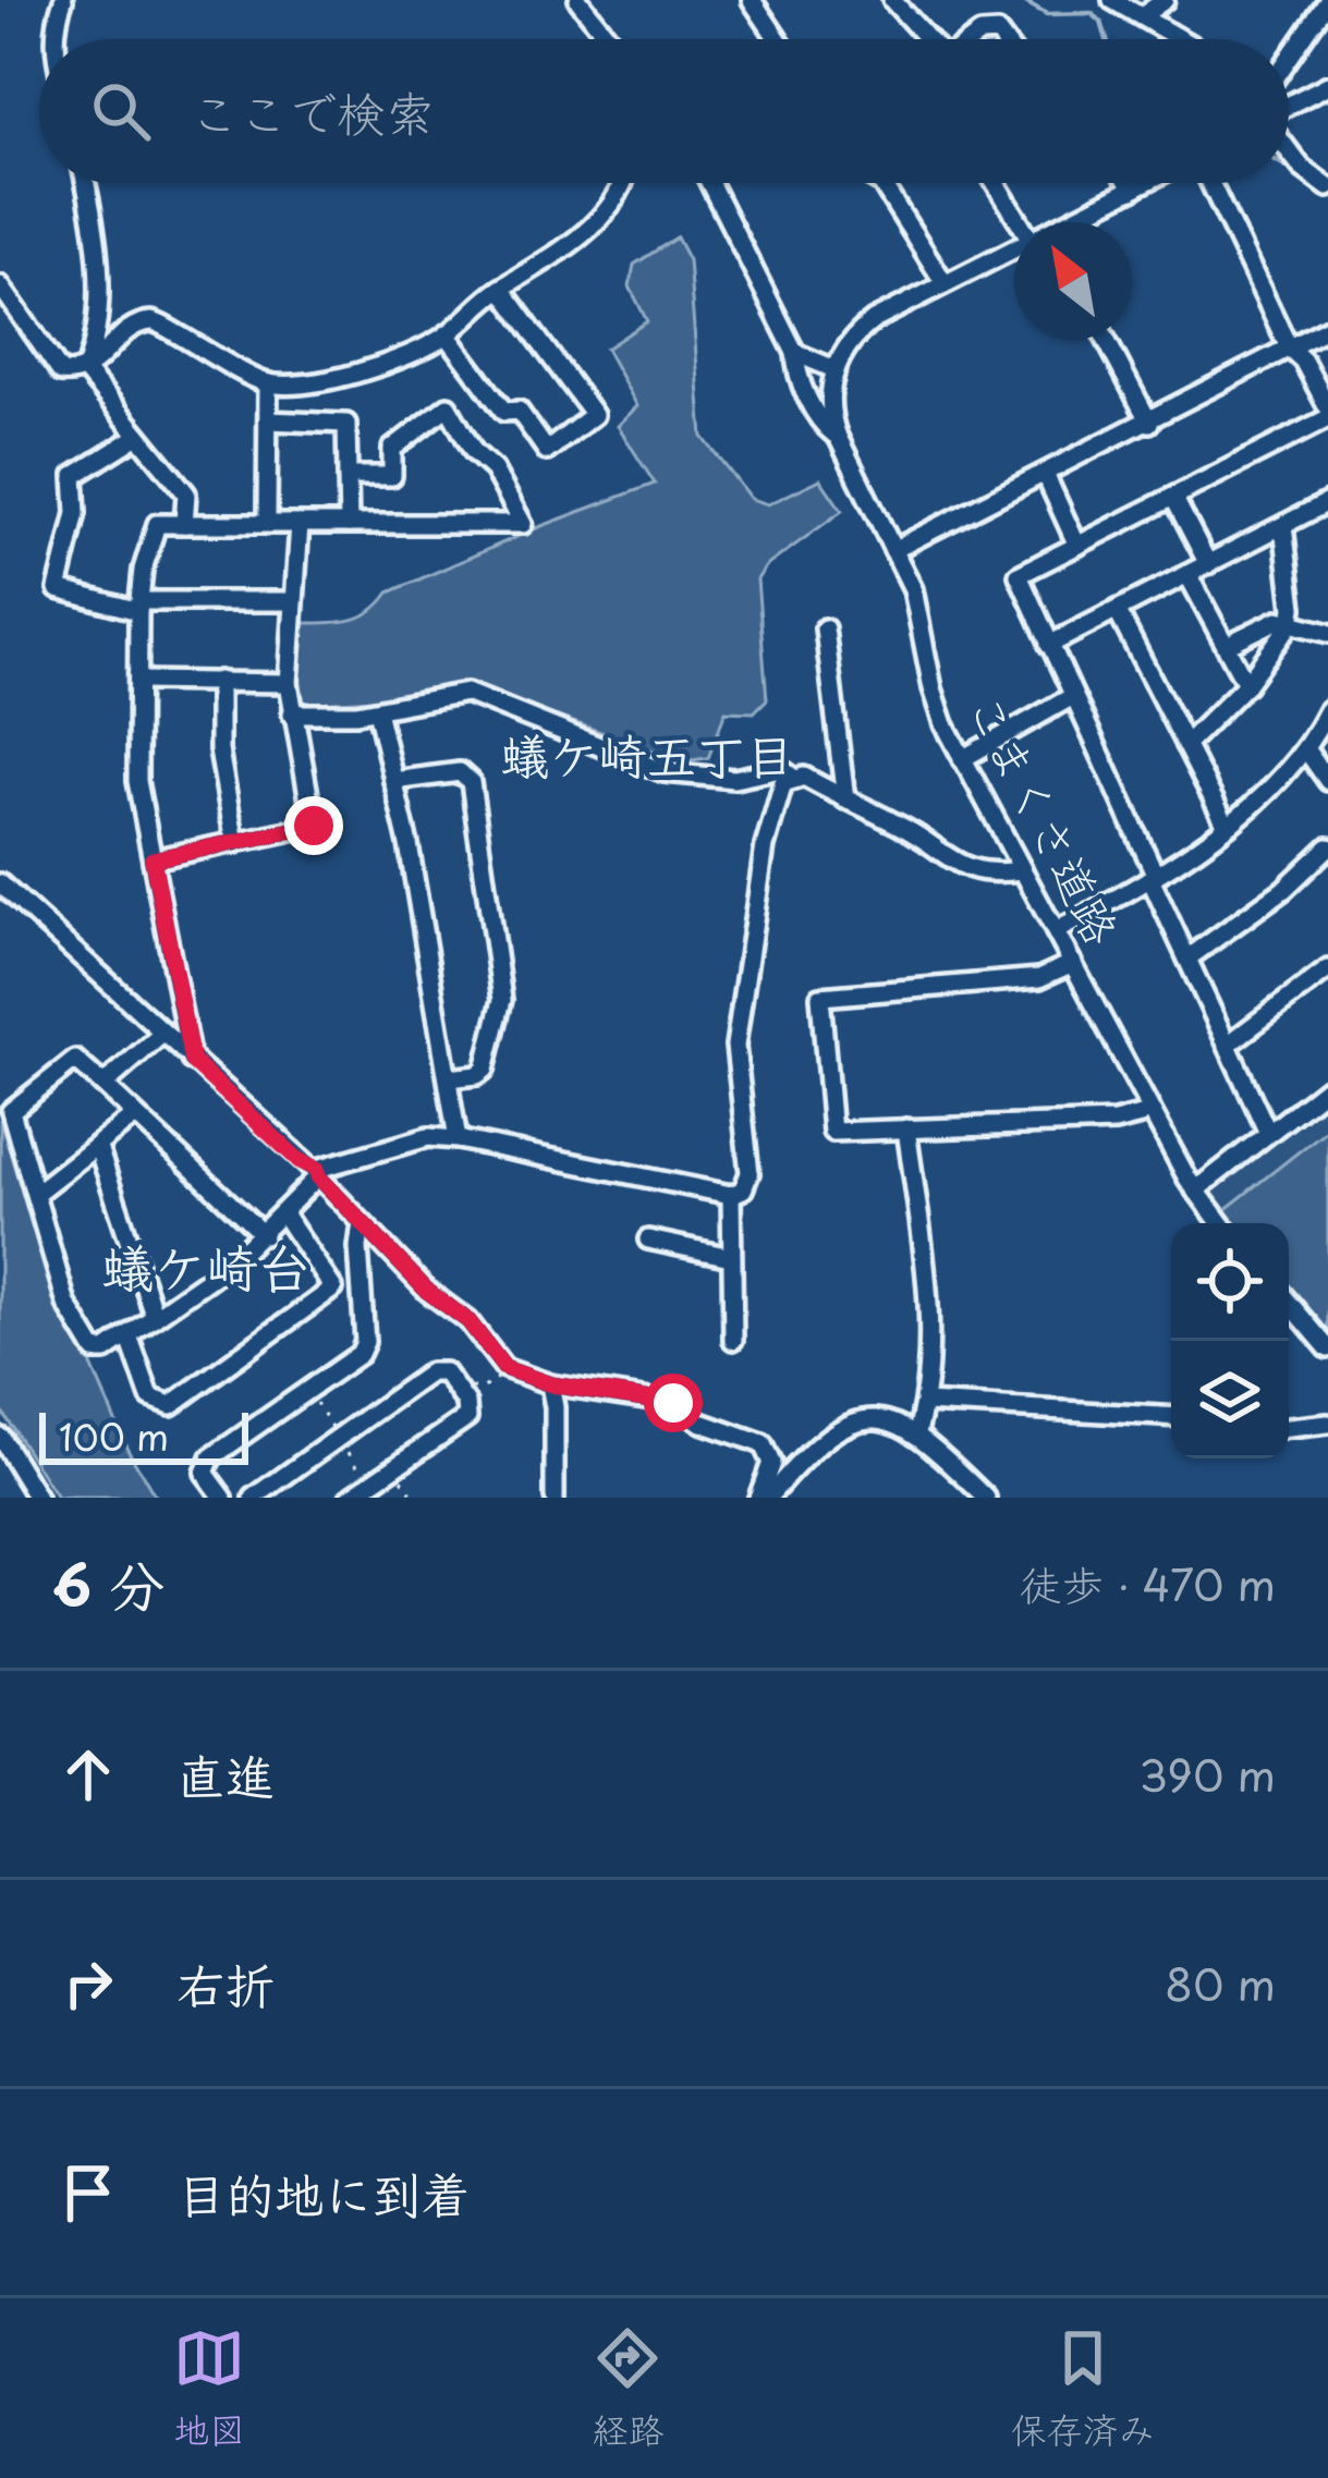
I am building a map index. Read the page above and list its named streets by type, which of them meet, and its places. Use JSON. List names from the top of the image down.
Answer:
{
  "streets": {
    "street": ["こまくさ道路"]
  },
  "districts": ["蟻ケ崎五丁目", "蟻ケ崎台"],
  "scale_bar": "100 m",
  "north": "top left",
  "page": {
    "search": "ここで検索",
    "scale": "100 m",
    "heading": ["6 分", "徒歩 · 470 m"],
    "list": [
      ["直進", "390 m"],
      ["右折", "80 m"],
      "目的地に到着"
    ],
    "nav": ["地図", "経路", "保存済み"]
  }
}
